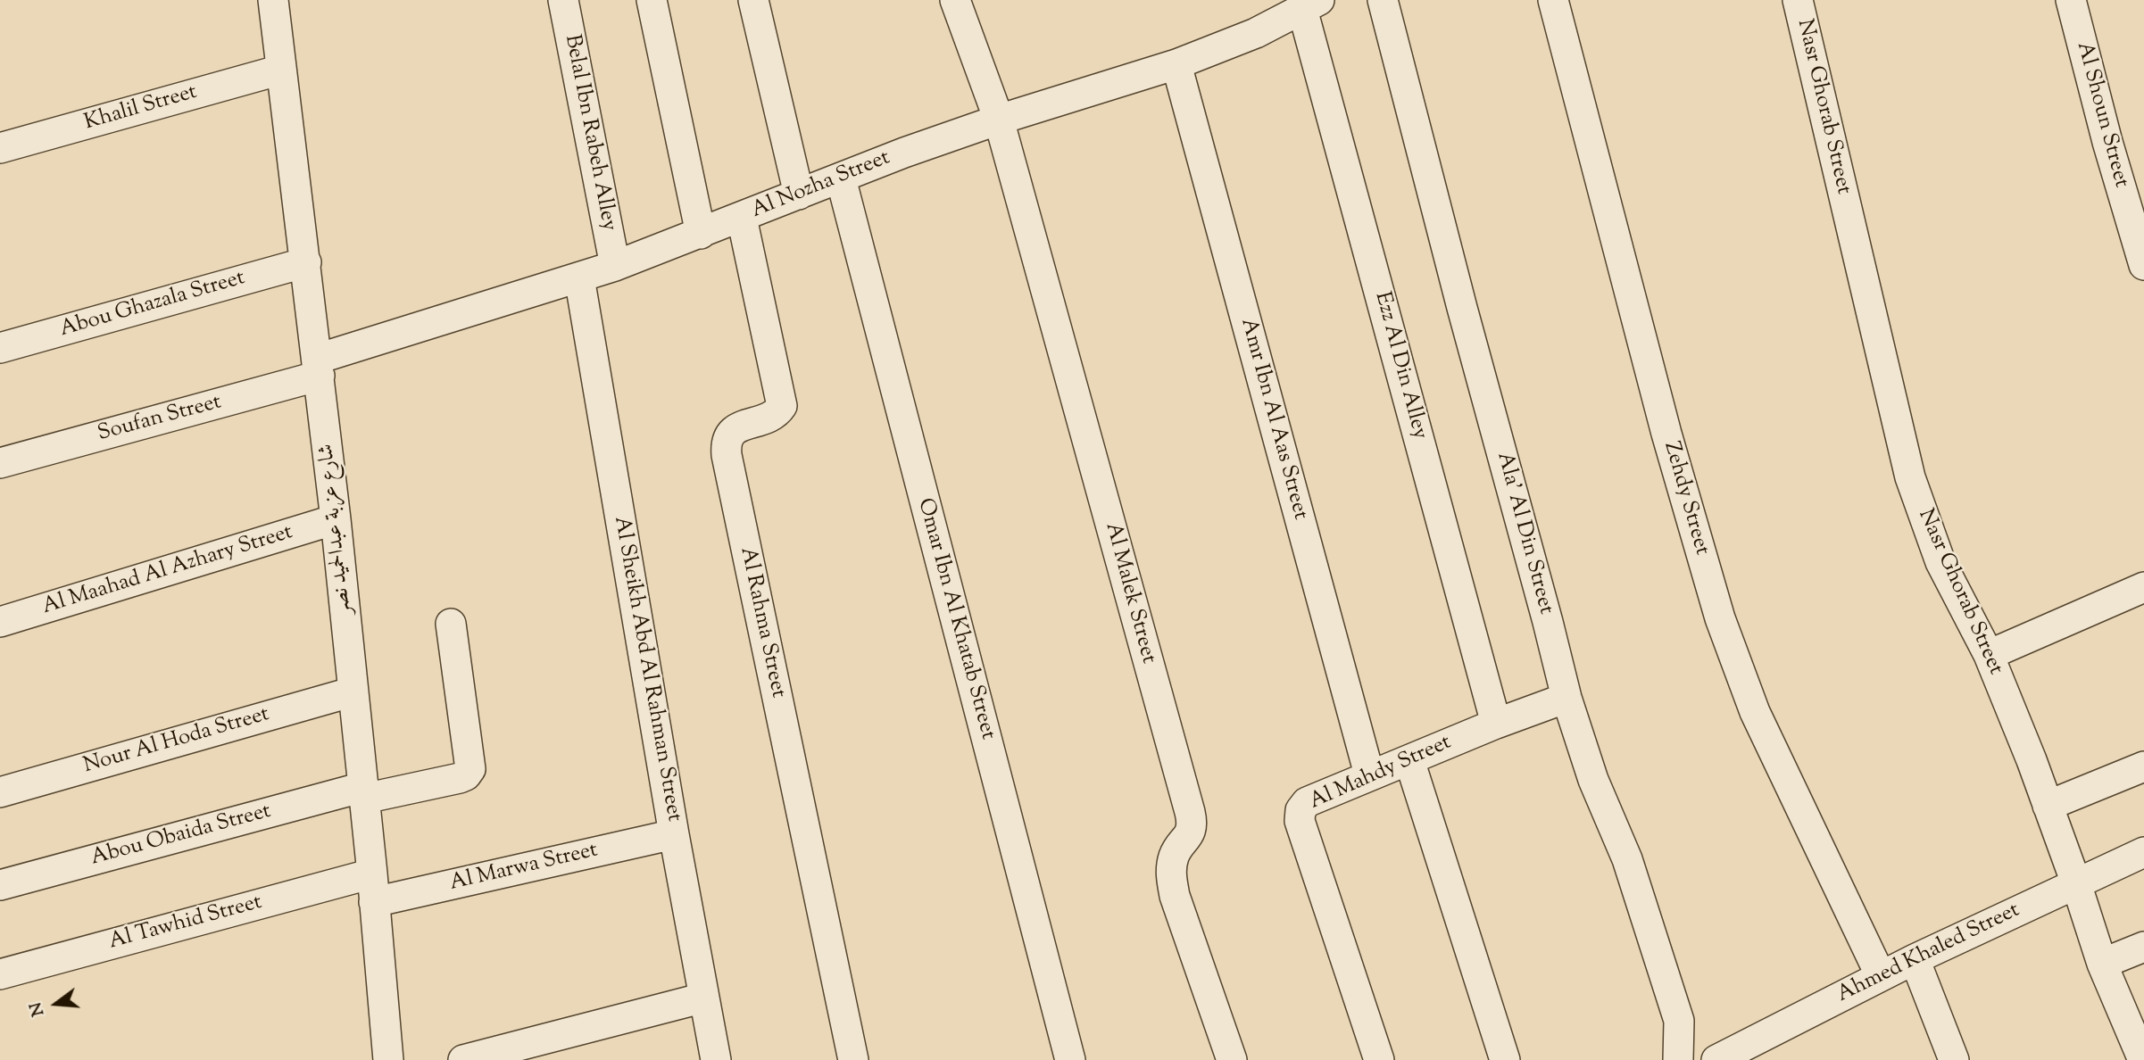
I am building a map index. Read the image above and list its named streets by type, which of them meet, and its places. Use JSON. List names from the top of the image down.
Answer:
{
  "streets": {
    "street": [
      "Nasr Ghorab Street",
      "Khalil Street",
      "Al Shoun Street",
      "Belal Ibn Rabeh Alley",
      "Al Nozha Street",
      "Abou Ghazala Street",
      "Ezz Al Din Alley",
      "Soufan Street",
      "Amr Ibn Al Aas Street",
      "Zehdy Street",
      "شارع عزبة عبدالحميد نصر",
      "Ala' Al Din Street",
      "Al Maahad Al Azhary Street",
      "Al Malek Street",
      "Omar Ibn Al Khatab Street",
      "Al Rahma Street",
      "Al Sheikh Abd Al Rahman Street",
      "Nour Al Hoda Street",
      "Al Mahdy Street",
      "Abou Obaida Street",
      "Al Marwa Street",
      "Al Tawhid Street",
      "Ahmed Khaled Street"
    ]
  },
  "crossings": [
    ["Nasr Ghorab Street", "Ahmed Khaled Street"],
    ["Khalil Street", "شارع عزبة عبدالحميد نصر"],
    ["Belal Ibn Rabeh Alley", "Al Nozha Street"],
    ["Al Nozha Street", "Ezz Al Din Alley"],
    ["Al Nozha Street", "Soufan Street"],
    ["Al Nozha Street", "Amr Ibn Al Aas Street"],
    ["Al Nozha Street", "شارع عزبة عبدالحميد نصر"],
    ["Al Nozha Street", "Al Malek Street"],
    ["Al Nozha Street", "Omar Ibn Al Khatab Street"],
    ["Al Nozha Street", "Al Rahma Street"],
    ["Al Nozha Street", "Al Sheikh Abd Al Rahman Street"],
    ["Abou Ghazala Street", "شارع عزبة عبدالحميد نصر"],
    ["Ezz Al Din Alley", "Al Mahdy Street"],
    ["Soufan Street", "شارع عزبة عبدالحميد نصر"],
    ["Amr Ibn Al Aas Street", "Al Mahdy Street"],
    ["Zehdy Street", "Ahmed Khaled Street"],
    ["شارع عزبة عبدالحميد نصر", "Al Maahad Al Azhary Street"],
    ["شارع عزبة عبدالحميد نصر", "Nour Al Hoda Street"],
    ["شارع عزبة عبدالحميد نصر", "Abou Obaida Street"],
    ["شارع عزبة عبدالحميد نصر", "Al Marwa Street"],
    ["شارع عزبة عبدالحميد نصر", "Al Tawhid Street"],
    ["Ala' Al Din Street", "Al Mahdy Street"],
    ["Al Sheikh Abd Al Rahman Street", "Al Marwa Street"],
    ["Al Marwa Street", "Al Tawhid Street"]
  ],
  "north": "left"
}
